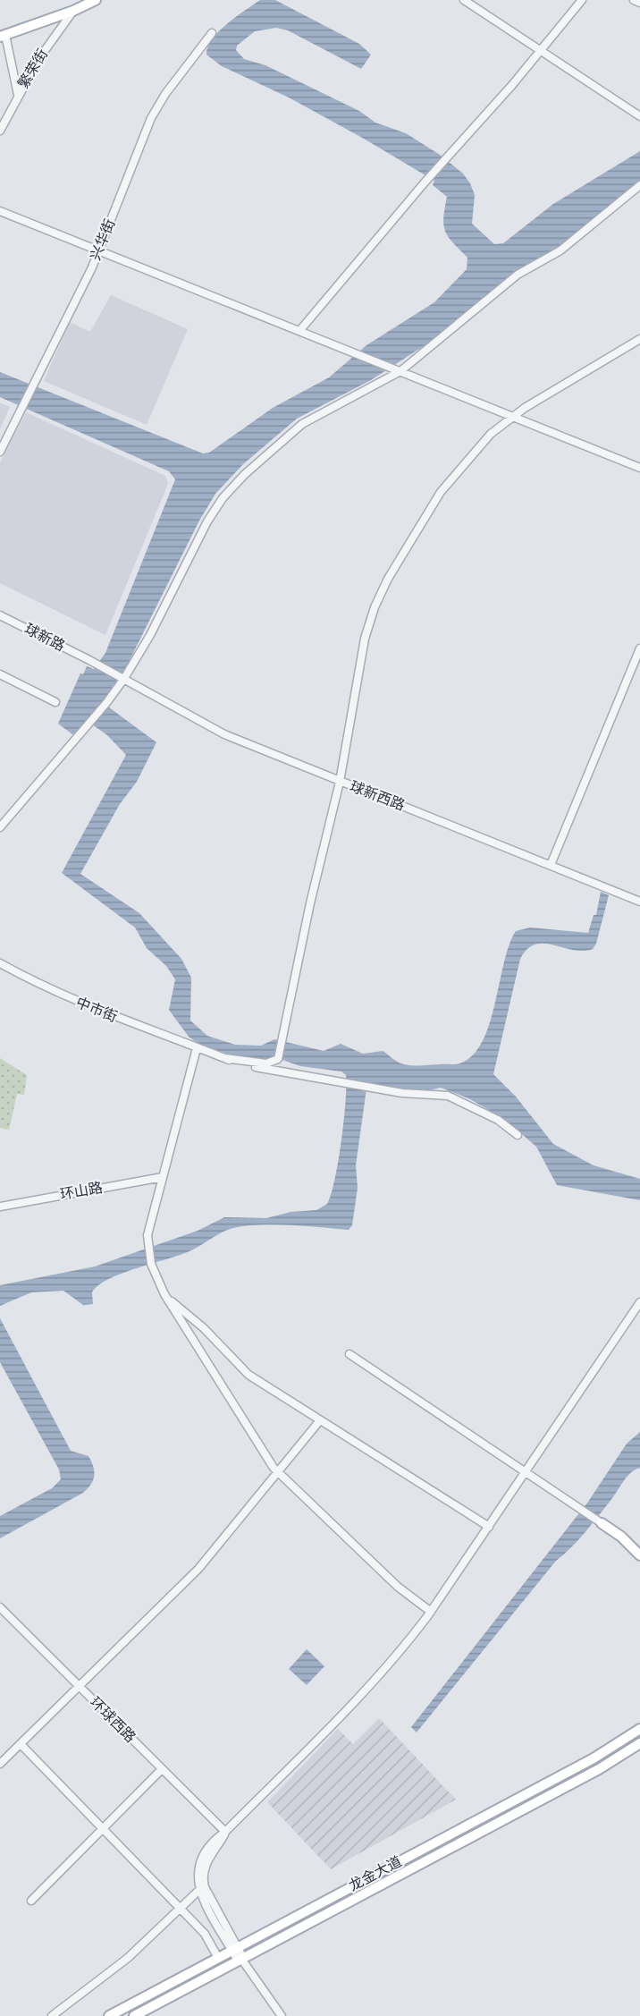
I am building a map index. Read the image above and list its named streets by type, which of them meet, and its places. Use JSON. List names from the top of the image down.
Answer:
{
  "streets": {
    "main road": ["龙金大道"],
    "street": [
      "繁荣街",
      "兴华街",
      "球新路",
      "球新西路",
      "中市街",
      "环山路",
      "环球西路"
    ]
  },
  "crossings": [
    ["球新路", "球新西路"]
  ]
}
